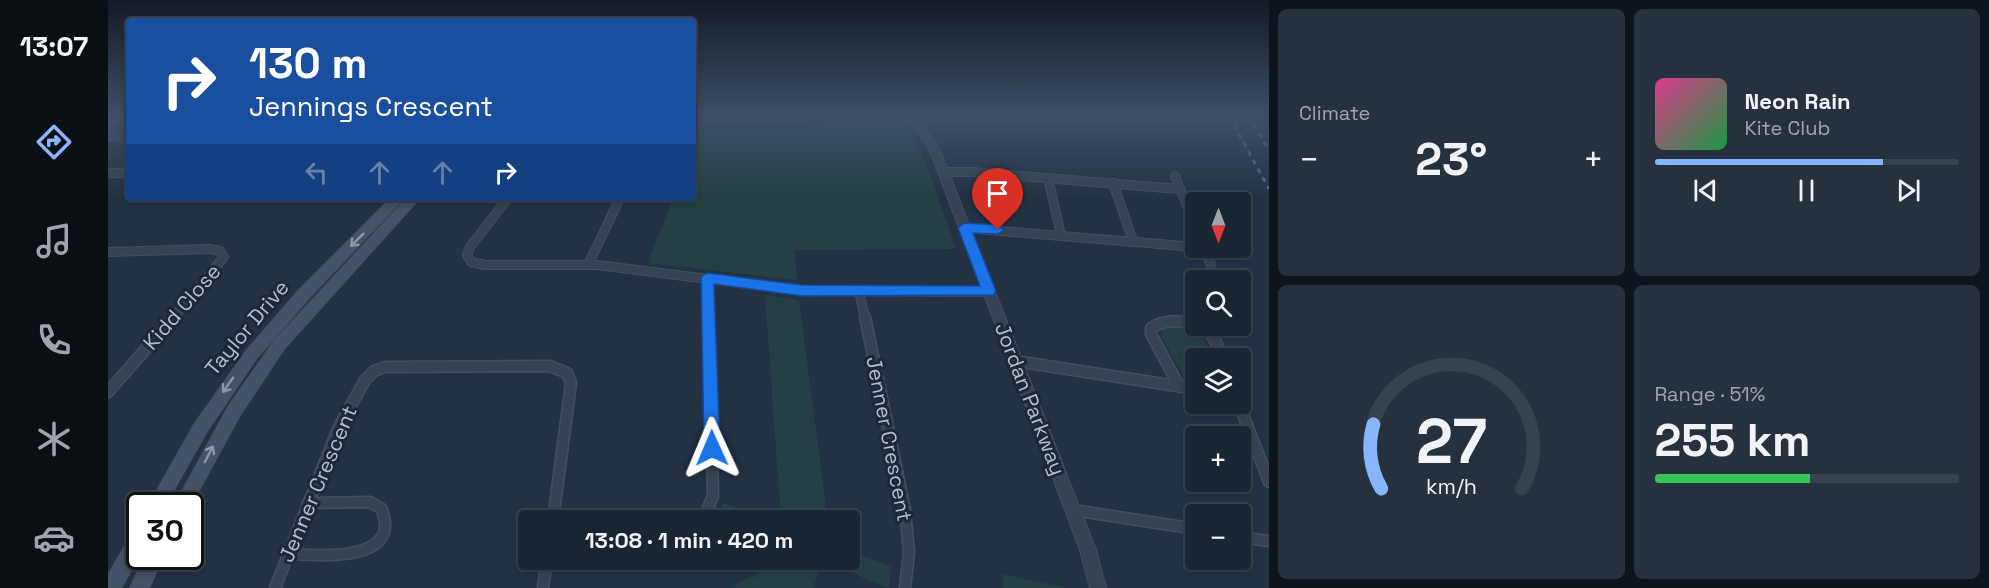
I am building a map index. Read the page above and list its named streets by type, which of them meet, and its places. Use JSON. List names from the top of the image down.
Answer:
{
  "streets": {
    "main road": ["Taylor Drive"],
    "street": ["Kidd Close", "Jordan Parkway", "Jenner Crescent"]
  },
  "north": "bottom",
  "page": {
    "tabs": "13:07",
    "tile": [
      "Climate",
      ["Range · 51%", "255 km"]
    ],
    "turn": ["130 m", "Jennings Crescent"],
    "song": ["Neon Rain", "Kite Club"],
    "heat": ["−", "23°", "+"],
    "map_buttons": ["+", "−"],
    "limit": "30",
    "trip": "13:08 · 1 min · 420 m",
    "gauge": ["27", "km/h"]
  }
}
